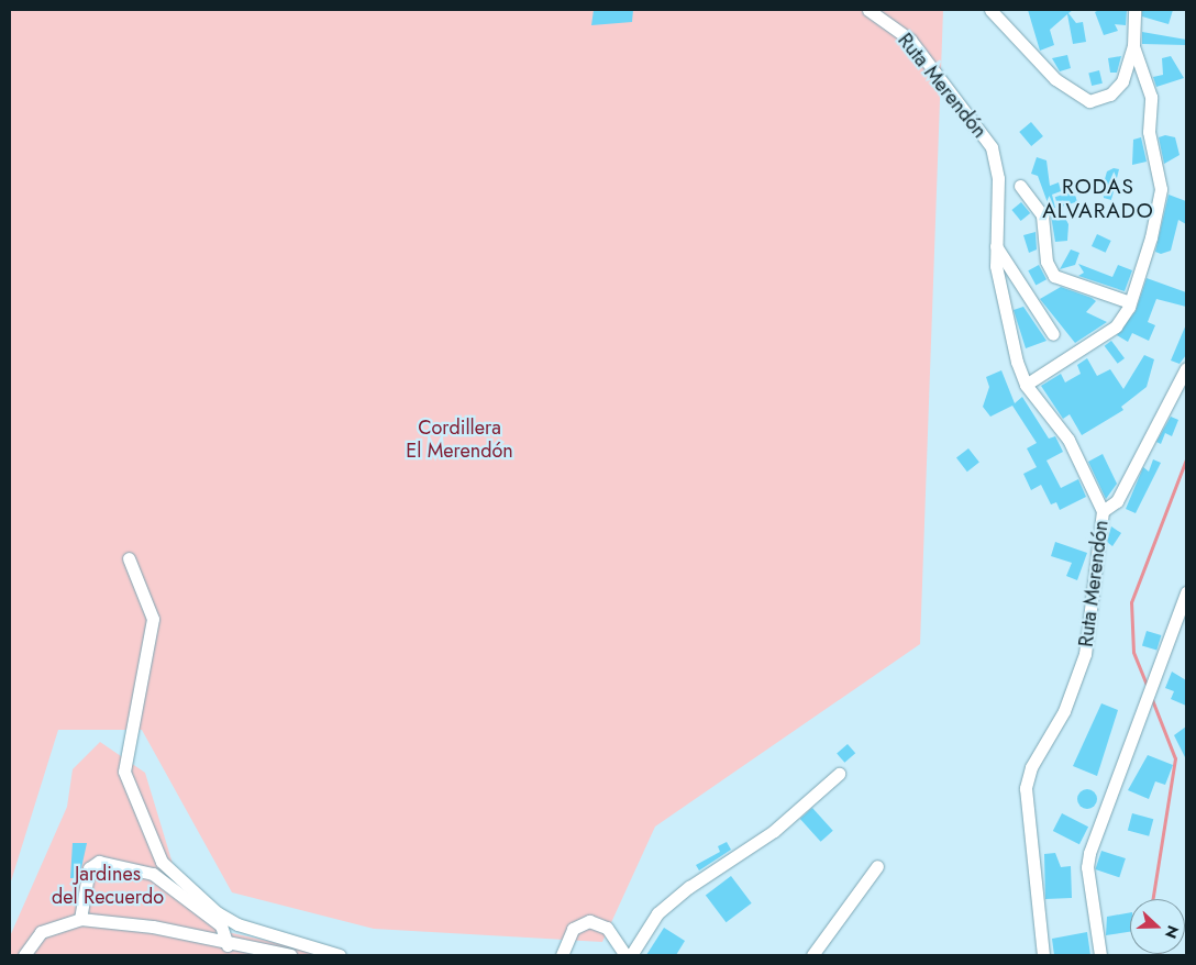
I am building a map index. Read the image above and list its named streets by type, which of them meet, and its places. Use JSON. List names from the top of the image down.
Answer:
{
  "streets": {
    "street": ["Ruta Merendón"]
  },
  "districts": ["RODAS ALVARADO"],
  "parks": ["Cordillera El Merendón", "Jardines del Recuerdo"],
  "north": "right"
}
